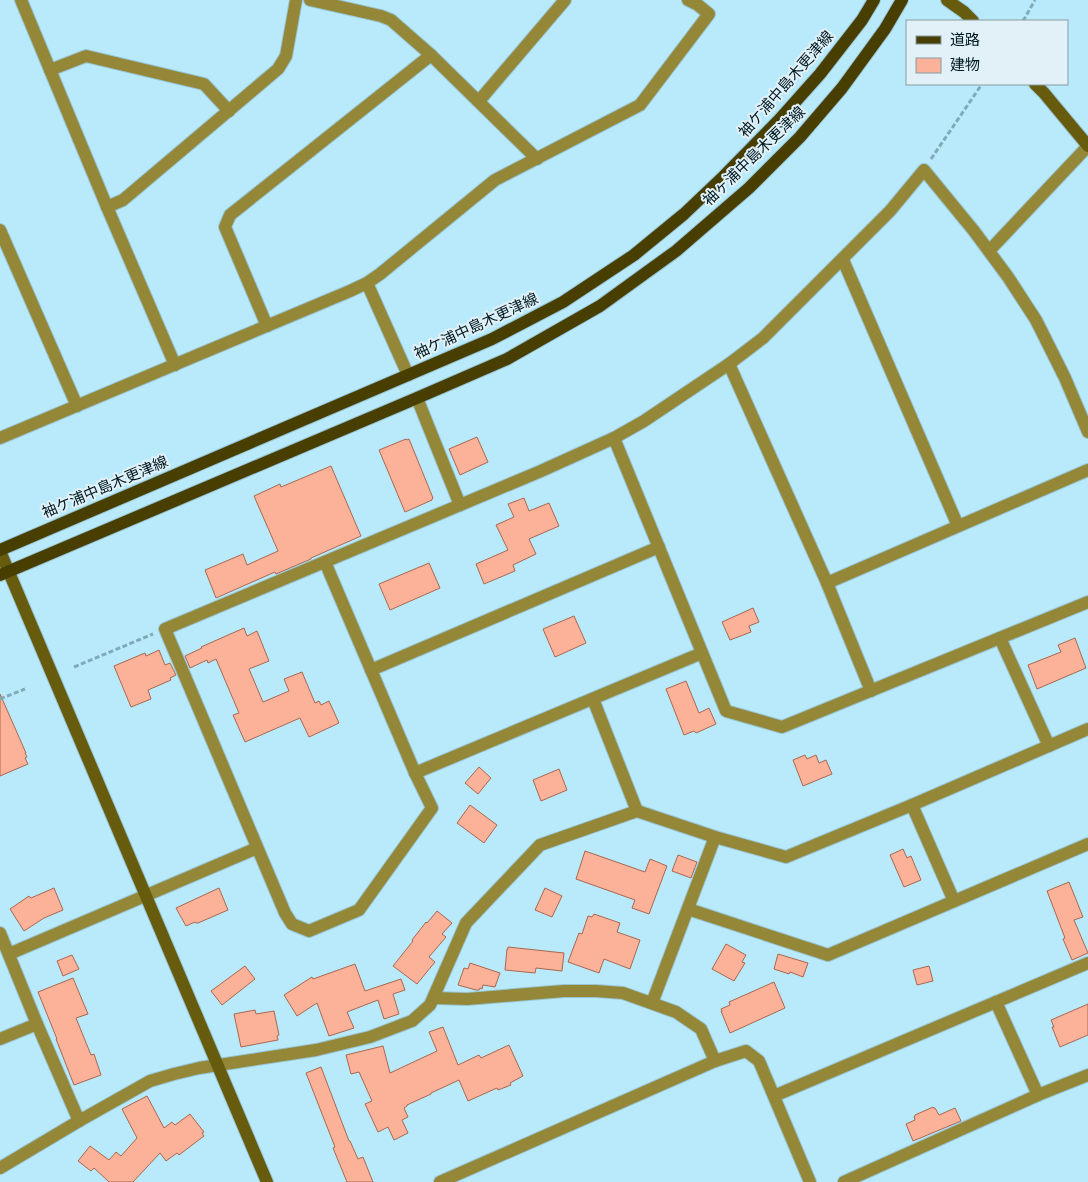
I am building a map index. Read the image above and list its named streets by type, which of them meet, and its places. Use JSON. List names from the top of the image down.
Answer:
{
  "streets": {
    "main road": ["袖ケ浦中島木更津線", "袖ヶ浦中島木更津線"]
  },
  "legend": ["道路", "建物"]
}
